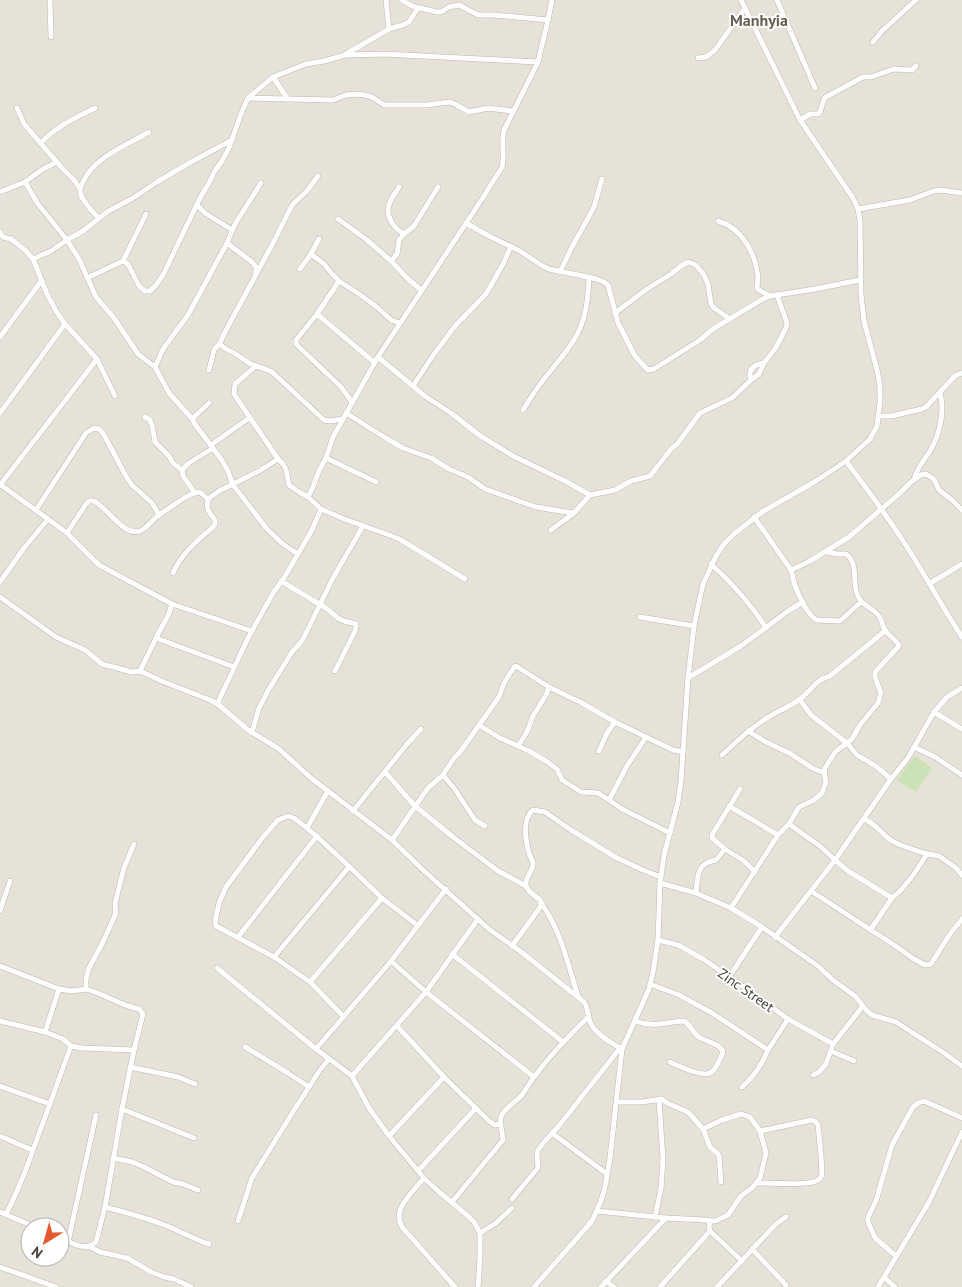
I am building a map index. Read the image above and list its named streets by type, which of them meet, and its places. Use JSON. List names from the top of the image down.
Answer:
{
  "streets": {
    "street": ["Zinc Street"]
  },
  "districts": ["Manhyia"],
  "north": "bottom left"
}
